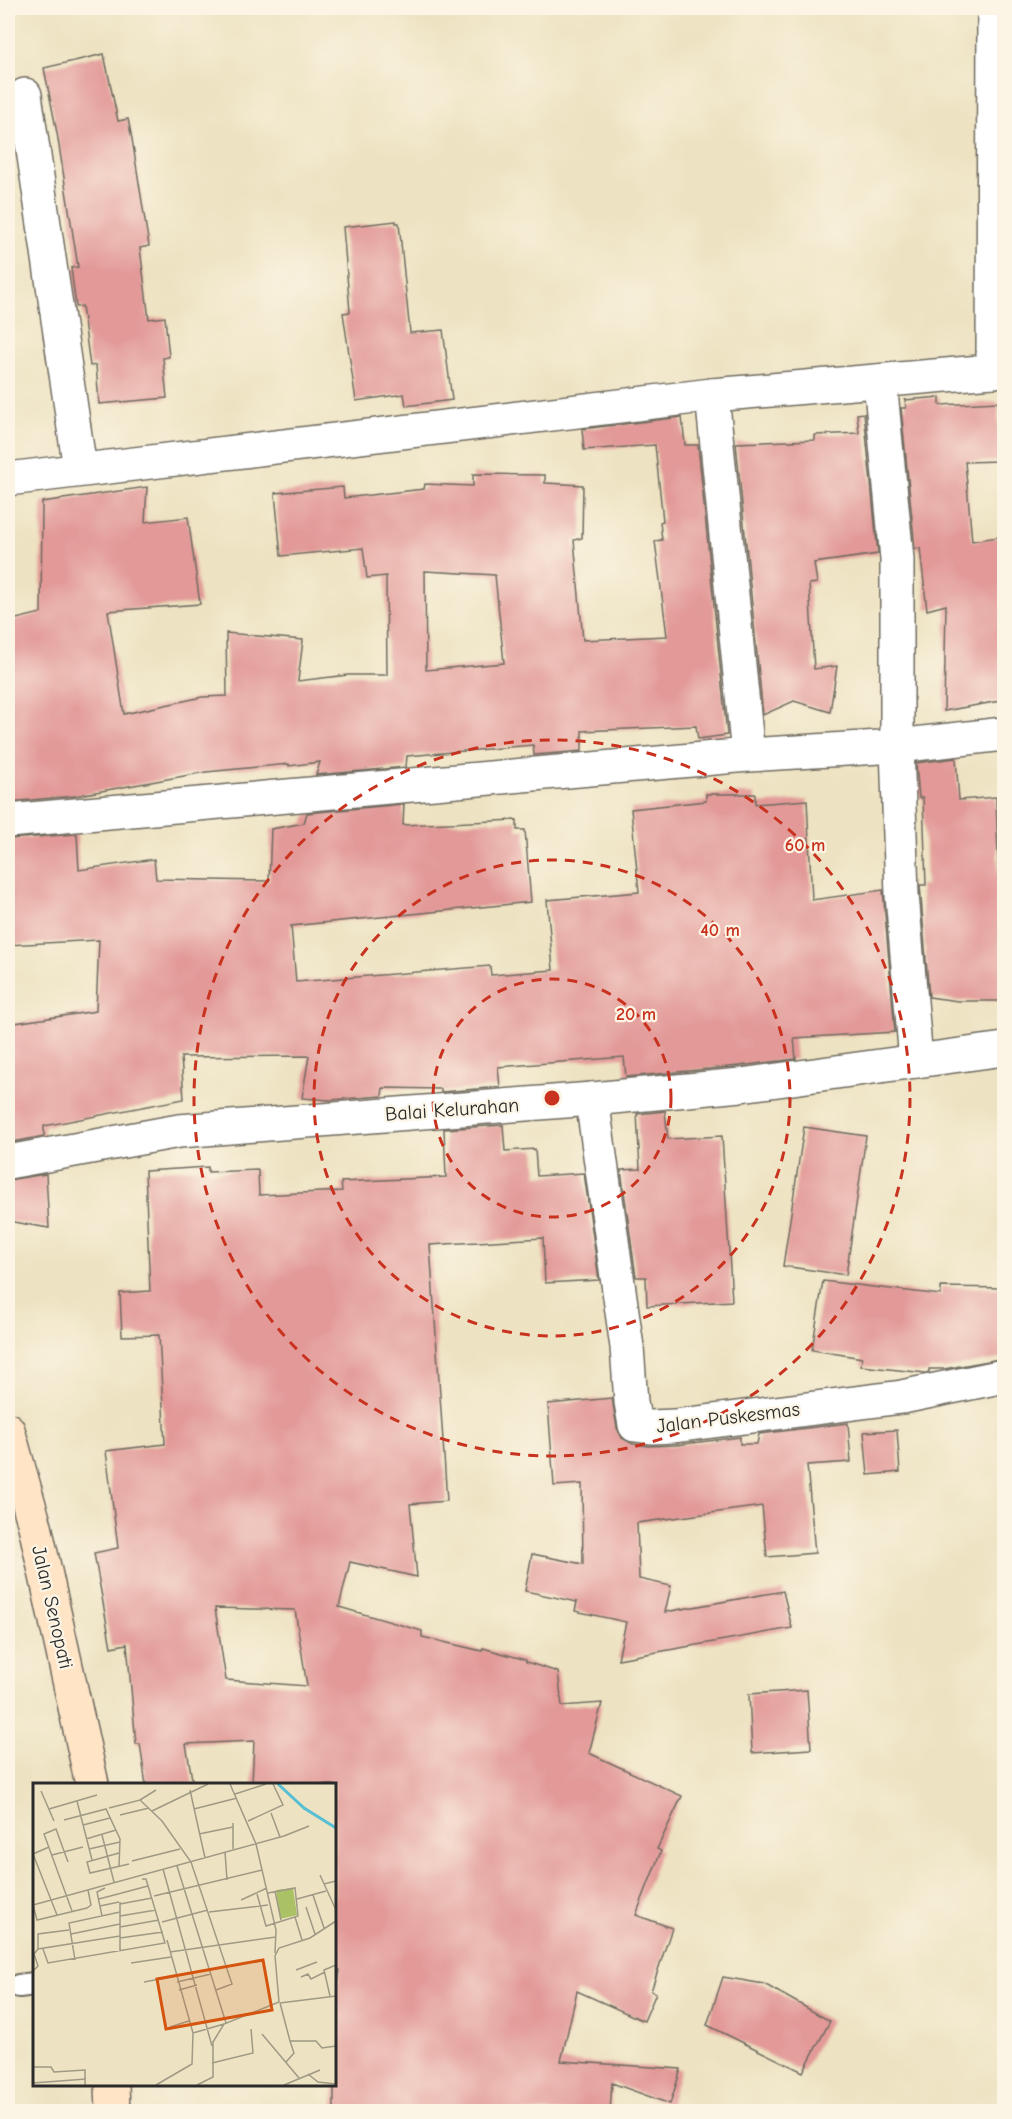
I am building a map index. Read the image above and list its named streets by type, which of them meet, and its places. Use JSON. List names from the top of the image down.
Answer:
{
  "streets": {
    "main road": ["Jalan Senopati"],
    "street": ["Balai Kelurahan", "Jalan Puskesmas"]
  },
  "crossings": [
    ["Balai Kelurahan", "Jalan Puskesmas"]
  ],
  "rings": ["60 m", "40 m", "20 m"]
}
